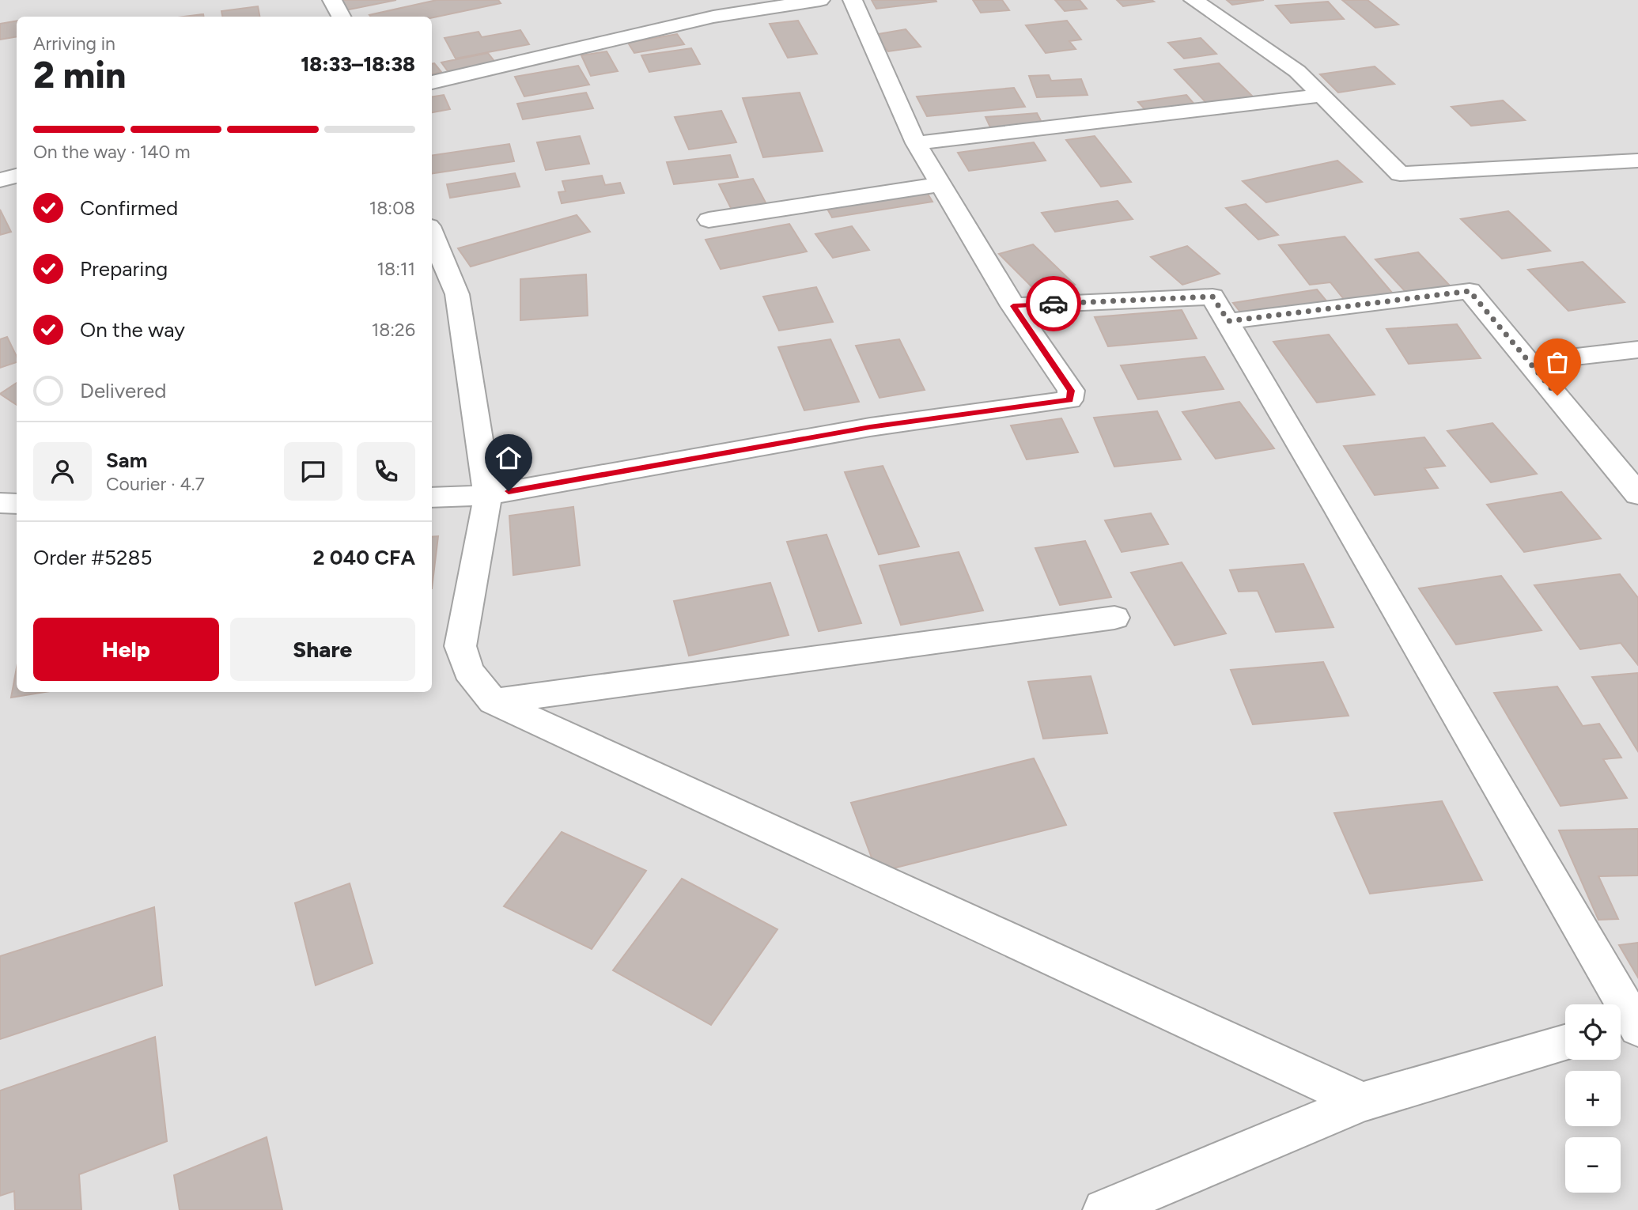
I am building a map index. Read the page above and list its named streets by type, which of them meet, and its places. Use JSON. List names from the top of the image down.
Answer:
{
  "page": {
    "heading": ["2 min", "Arriving in", "18:33–18:38"],
    "panel": [
      "Sam",
      "Courier · 4.7",
      "Order #5285",
      "2 040 CFA"
    ],
    "bar": "On the way · 140 m",
    "list": [
      ["Confirmed", "18:08"],
      ["Preparing", "18:11"],
      ["On the way", "18:26"],
      "Delivered"
    ],
    "buttons": ["Help", "Share"],
    "map_buttons": ["+", "−"]
  }
}
